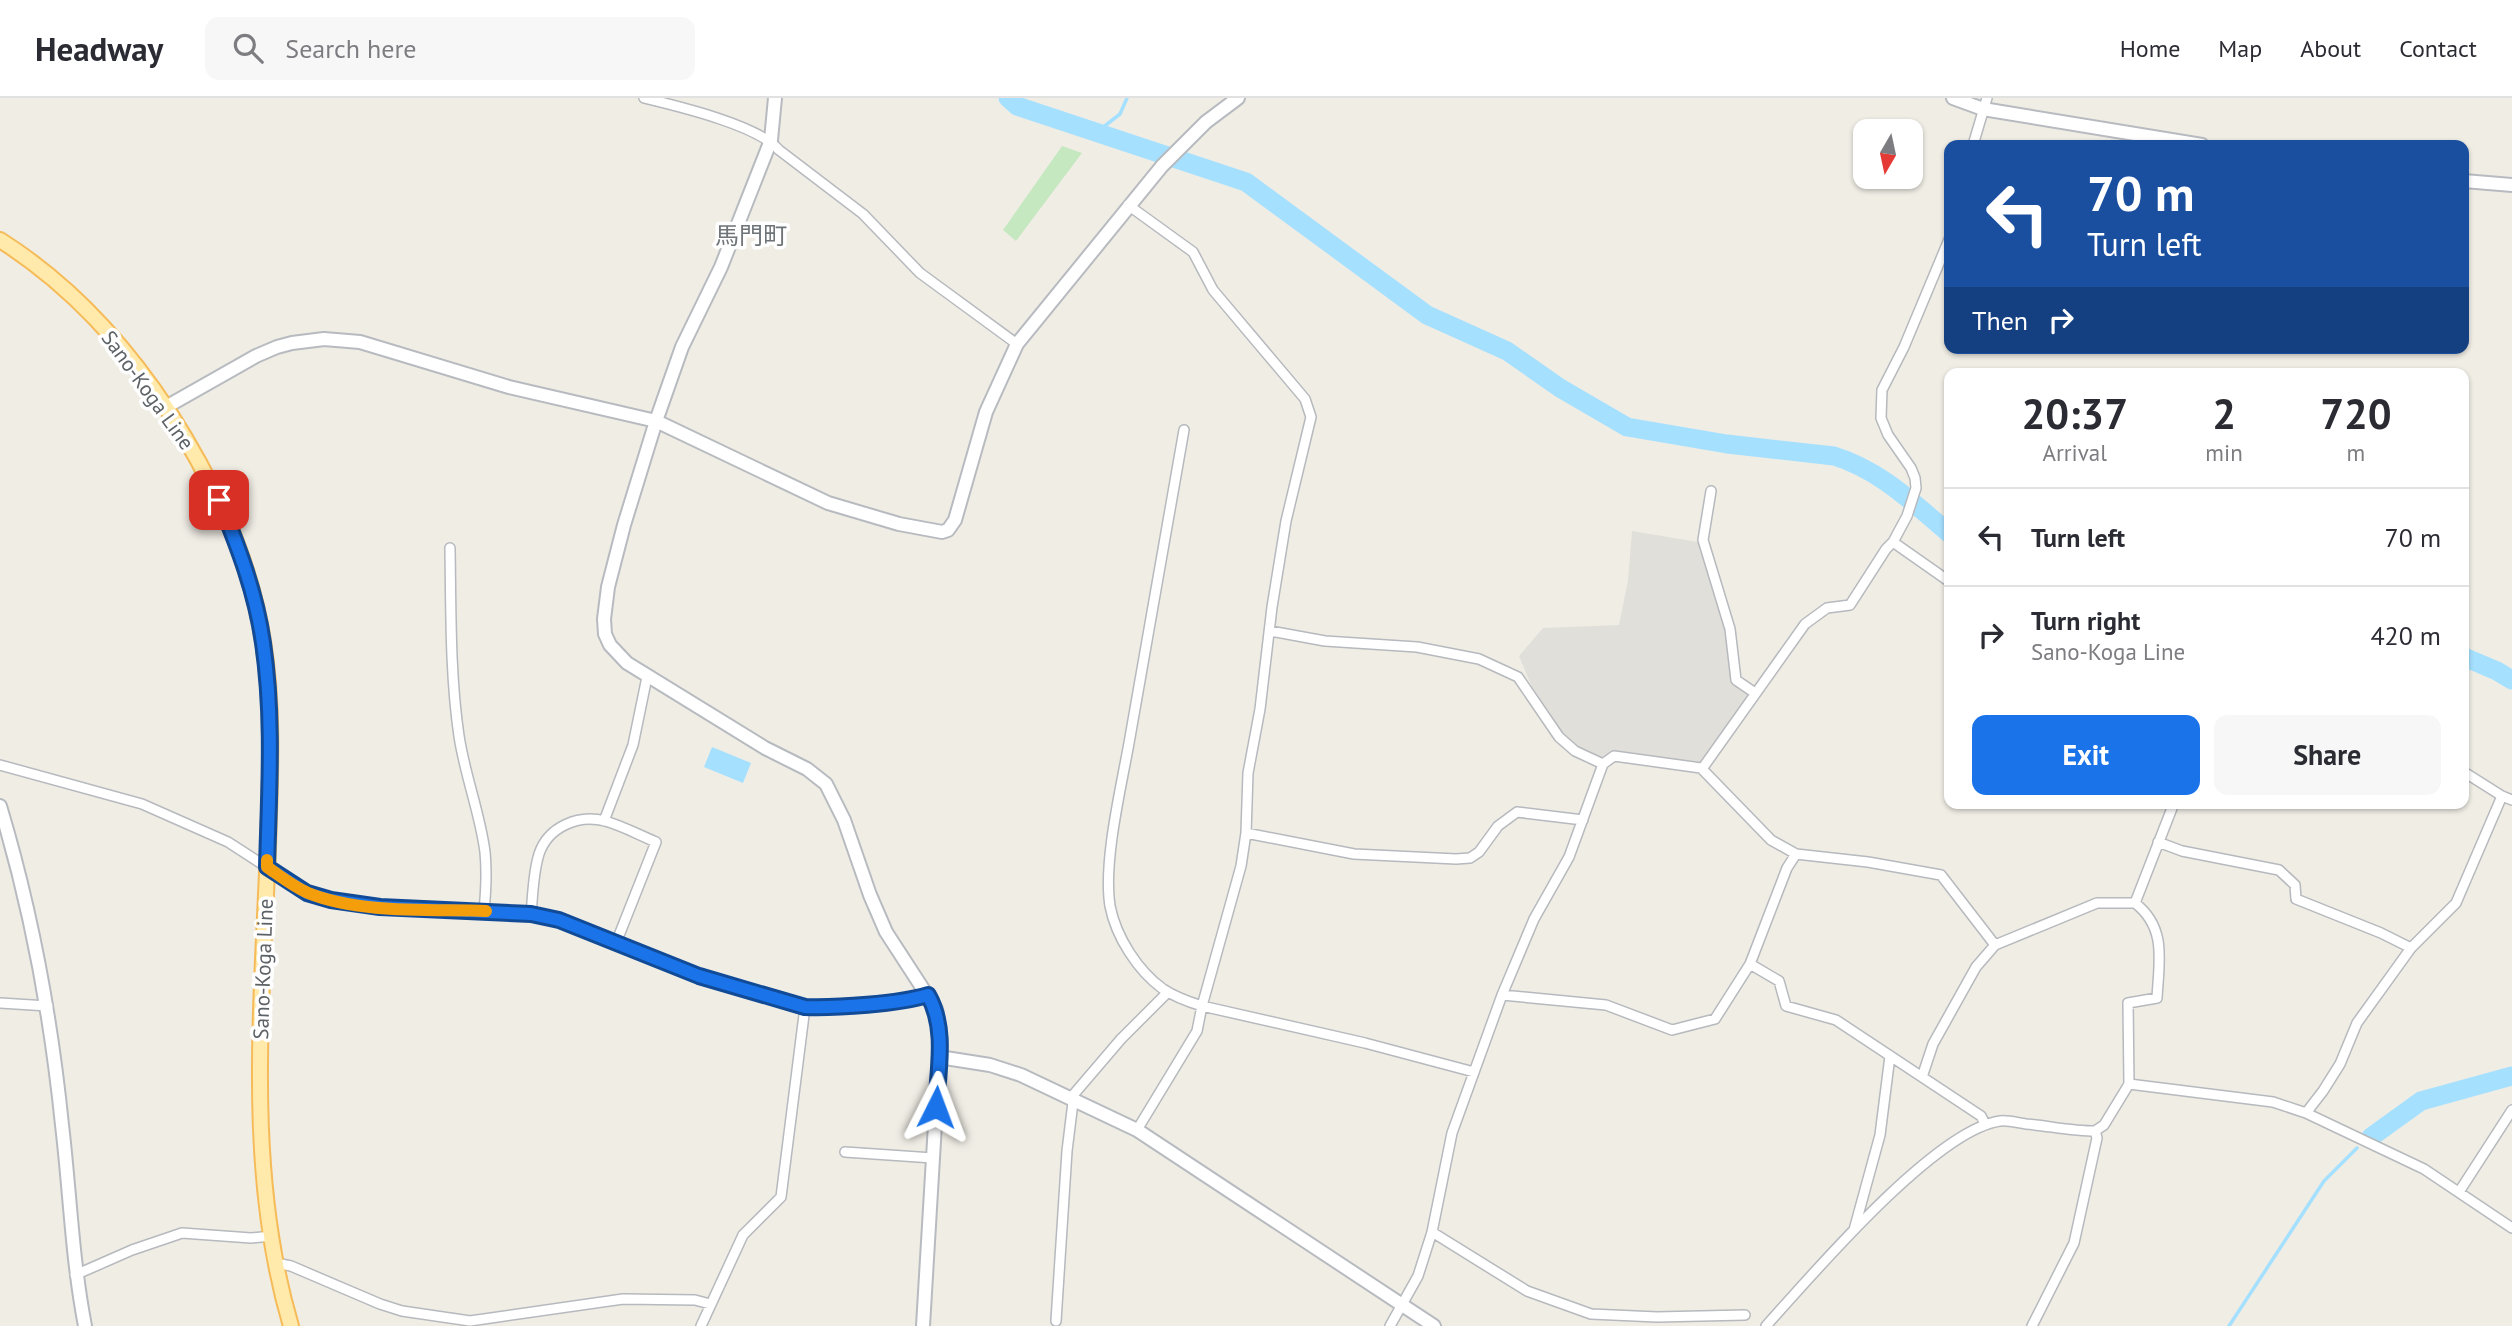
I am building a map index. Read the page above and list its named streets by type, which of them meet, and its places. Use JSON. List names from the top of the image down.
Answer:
{
  "streets": {
    "main road": ["Sano-Koga Line"]
  },
  "districts": ["馬門町"],
  "north": "bottom",
  "page": {
    "header": "Headway",
    "search": "Search here",
    "nav": [
      "Home",
      "Map",
      "About",
      "Contact"
    ],
    "turn": ["70 m", "Turn left"],
    "then": "Then",
    "eta": [
      "20:37",
      "Arrival",
      "2",
      "min",
      "720",
      "m"
    ],
    "list": [
      {
        "name": "Turn left",
        "value": "70 m"
      },
      {
        "name": "Turn right",
        "note": "Sano-Koga Line",
        "value": "420 m"
      }
    ],
    "buttons": ["Exit", "Share"]
  }
}
